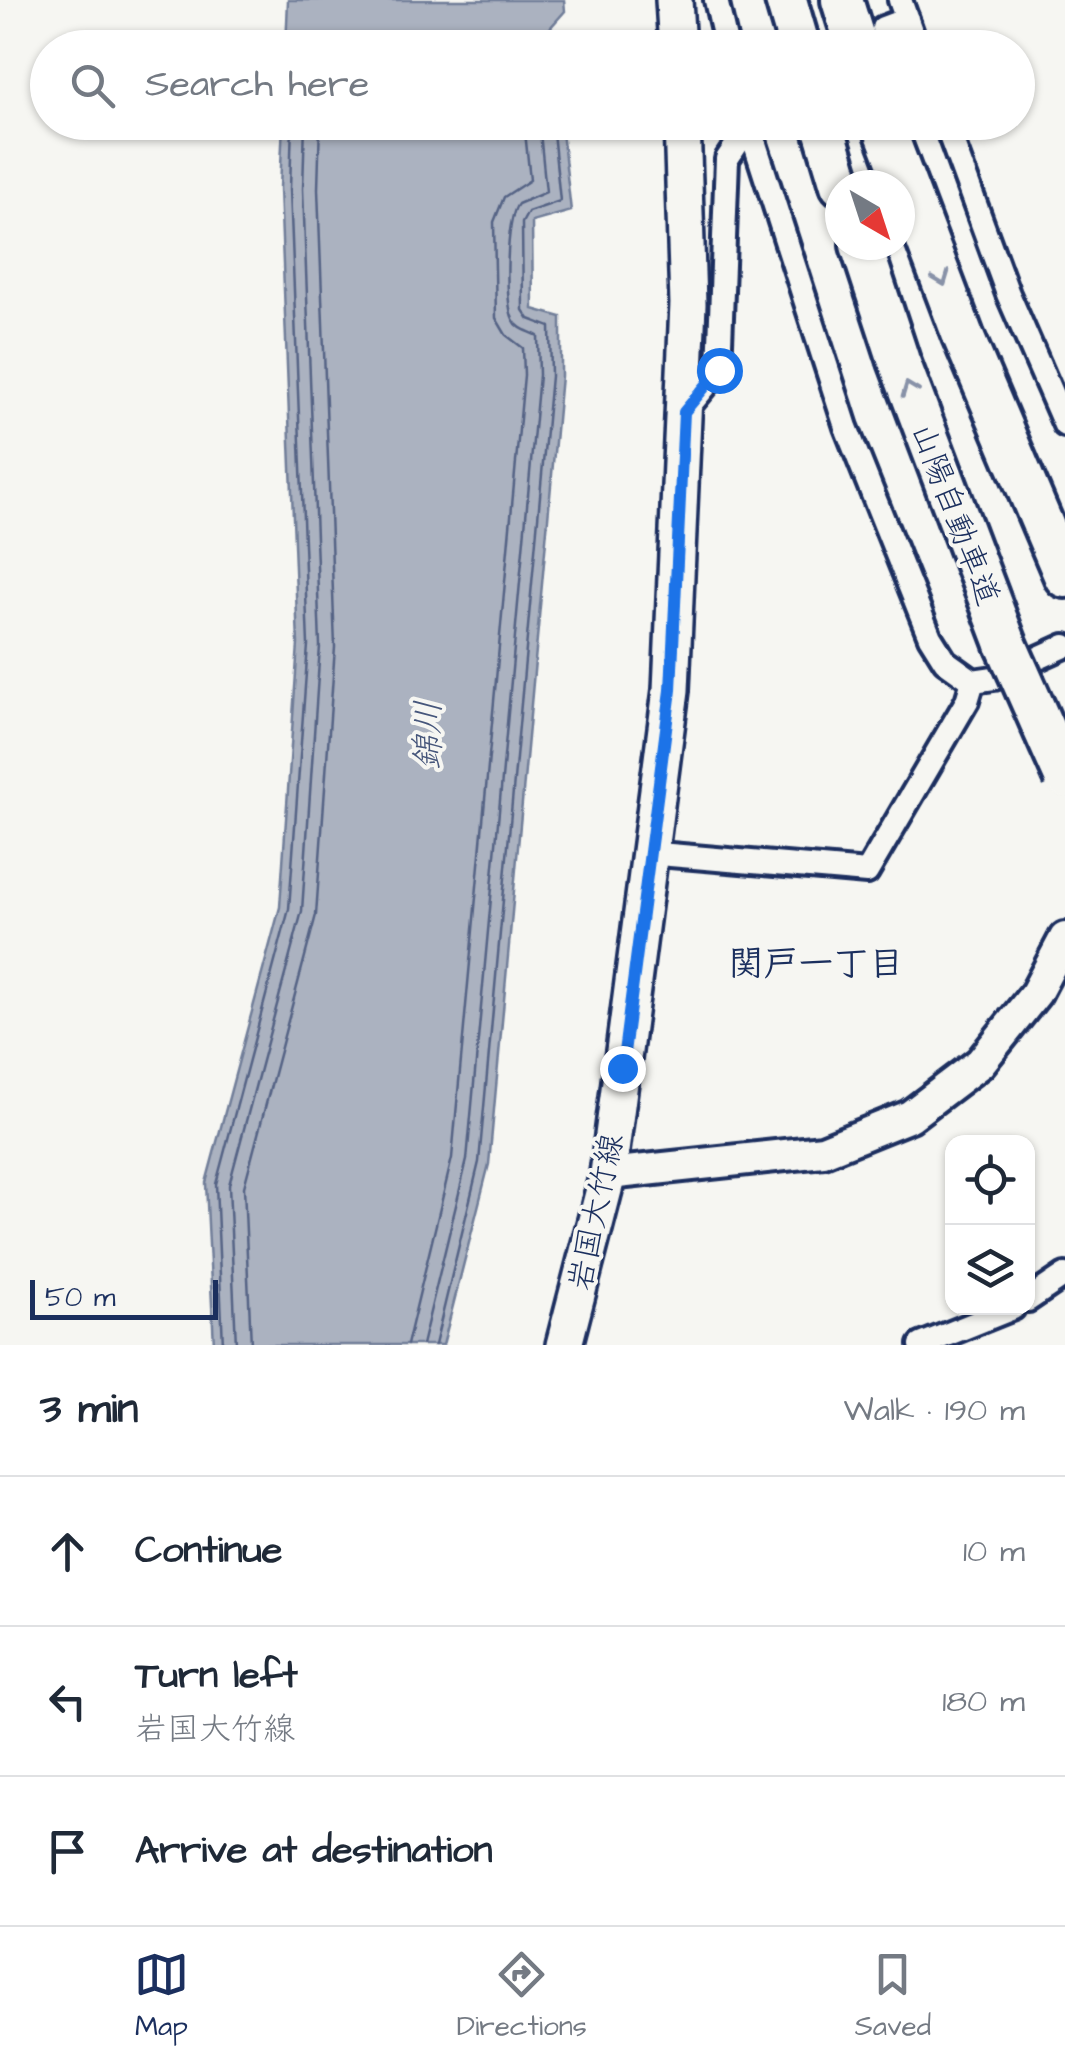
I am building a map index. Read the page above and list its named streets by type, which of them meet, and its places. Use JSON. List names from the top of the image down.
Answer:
{
  "streets": {
    "highway": ["山陽自動車道"],
    "main road": ["岩国大竹線"]
  },
  "districts": ["関戸一丁目"],
  "water": ["錦川"],
  "scale_bar": "50 m",
  "north": "bottom right",
  "page": {
    "search": "Search here",
    "scale": "50 m",
    "heading": ["3 min", "Walk · 190 m"],
    "list": [
      ["Continue", "10 m"],
      ["Turn left", "岩国大竹線", "180 m"],
      "Arrive at destination"
    ],
    "nav": ["Map", "Directions", "Saved"]
  }
}
